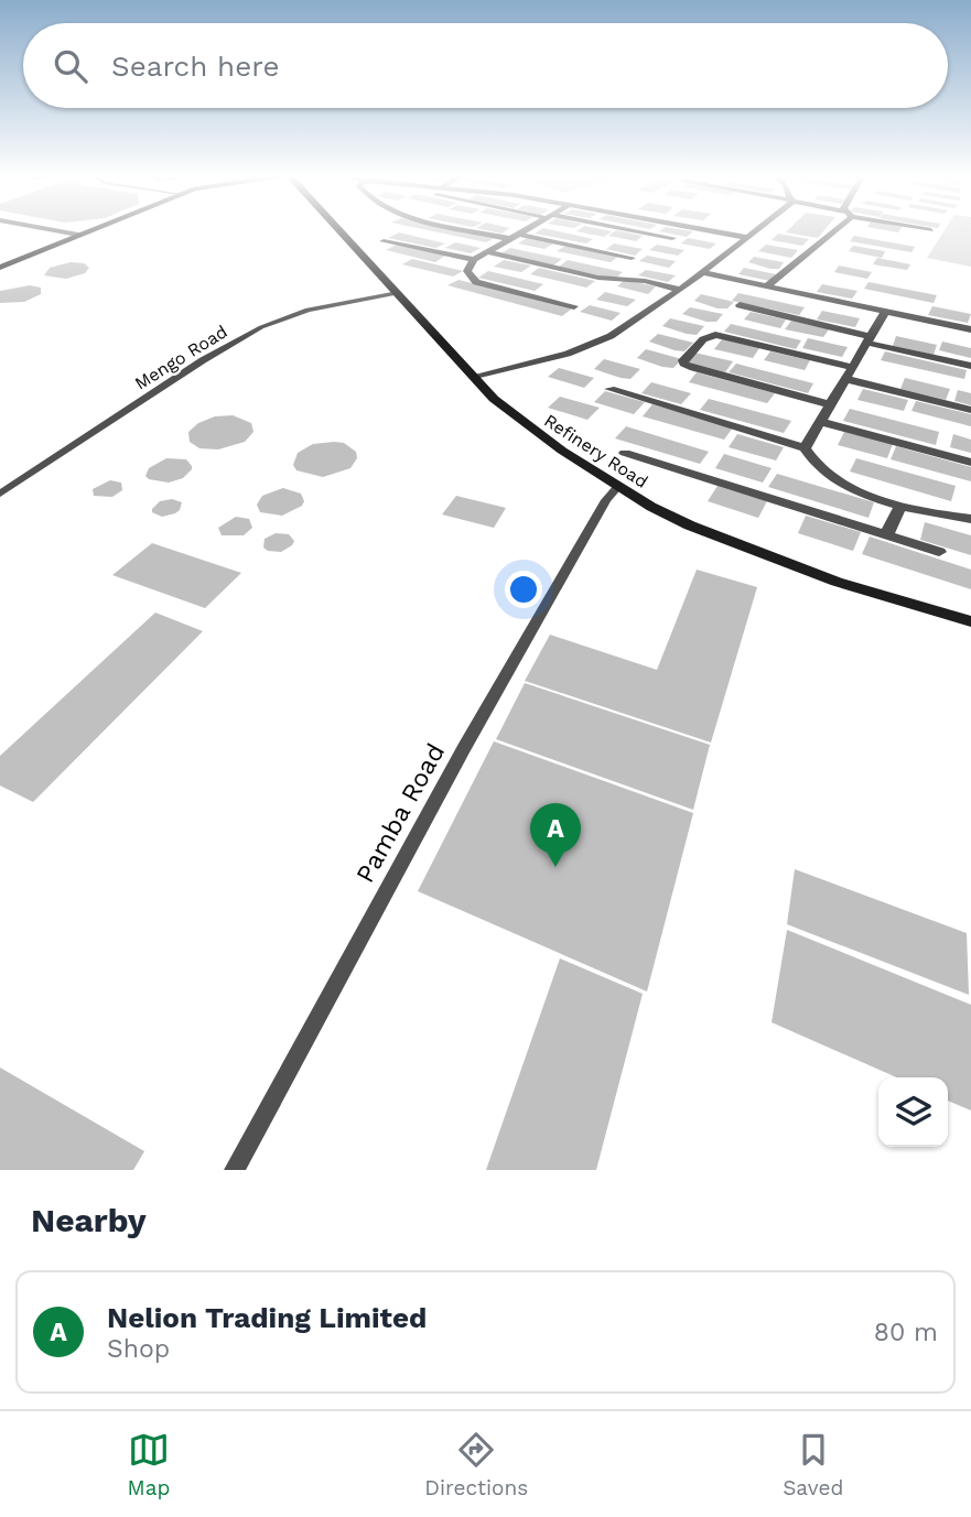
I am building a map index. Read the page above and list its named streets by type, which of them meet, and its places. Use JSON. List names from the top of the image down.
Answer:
{
  "streets": {
    "main road": ["Refinery Road"],
    "lane": ["Mengo Road", "Pamba Road"]
  },
  "crossings": [
    ["Mengo Road", "Refinery Road"],
    ["Refinery Road", "Pamba Road"]
  ],
  "page": {
    "search": "Search here",
    "pins": "A",
    "heading": "Nearby",
    "list": [
      {
        "mark": "A",
        "name": "Nelion Trading Limited",
        "note": "Shop",
        "value": "80 m"
      }
    ],
    "nav": ["Map", "Directions", "Saved"]
  }
}
